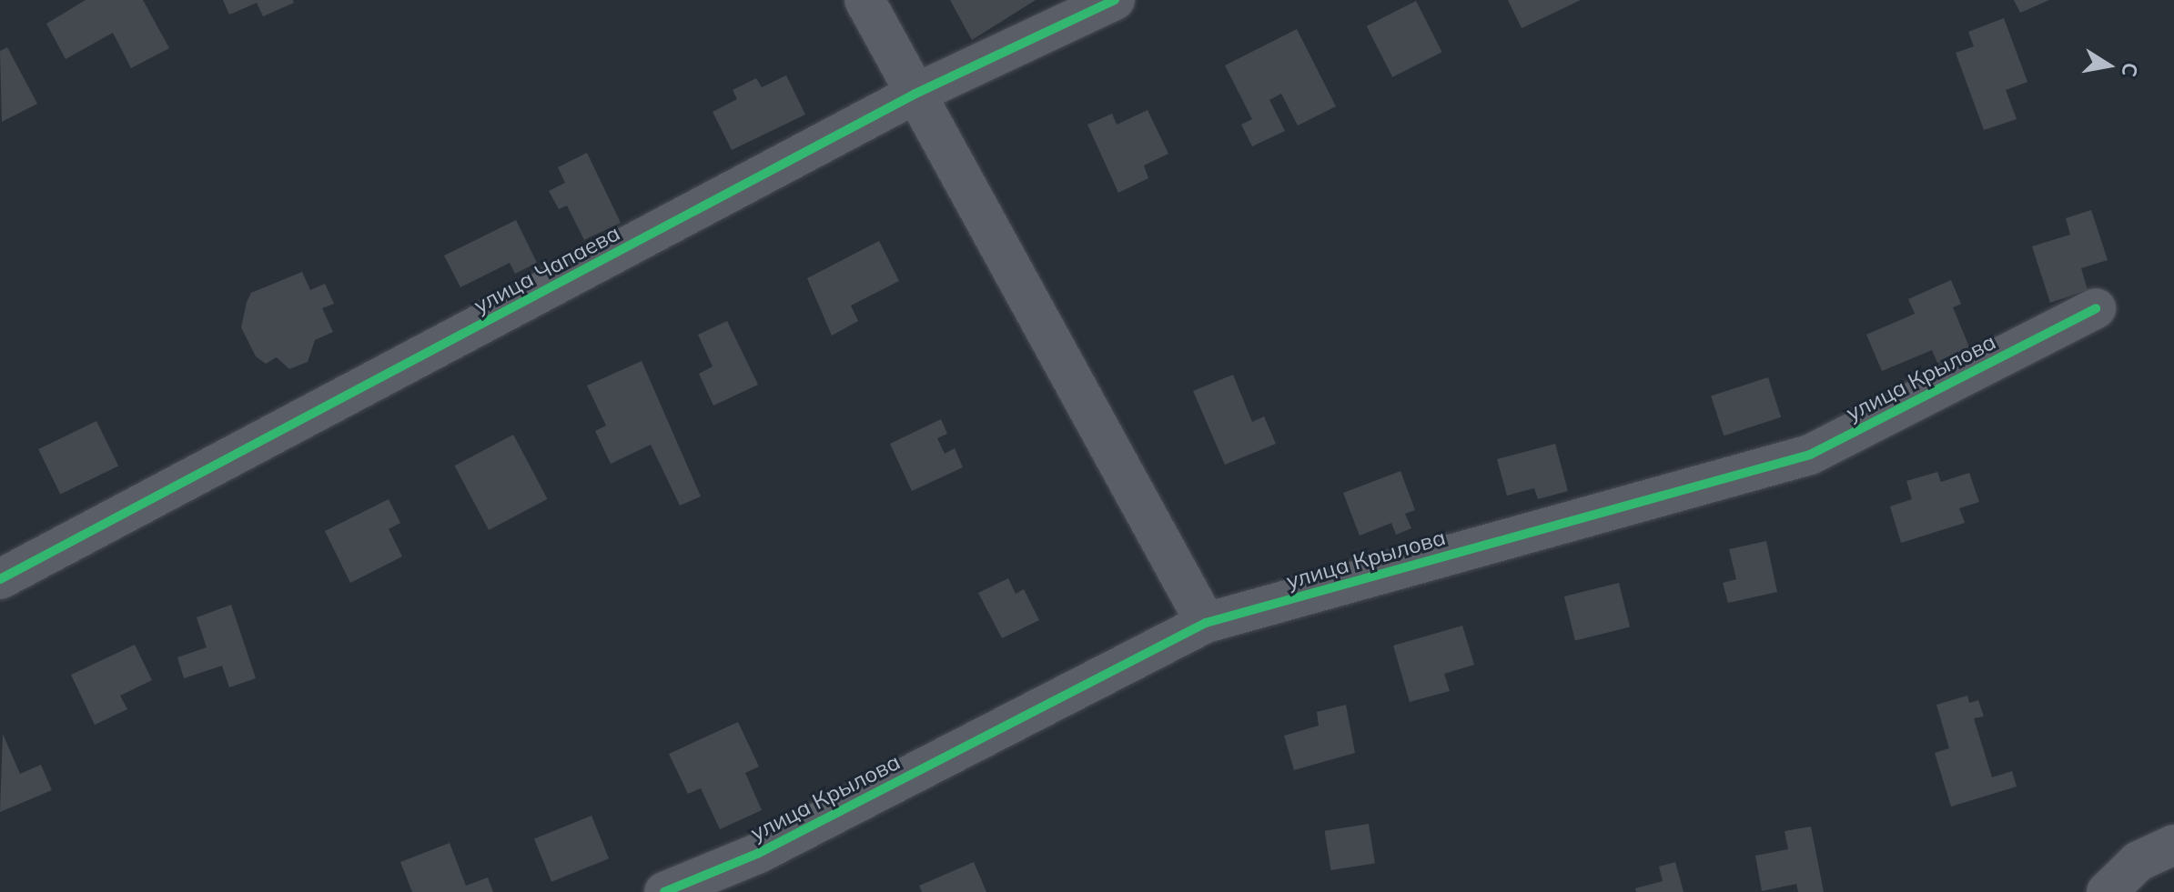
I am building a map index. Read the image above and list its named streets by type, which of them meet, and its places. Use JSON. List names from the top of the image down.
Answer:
{
  "streets": {
    "street": ["улица Чапаева", "улица Крылова"]
  },
  "north": "right"
}
